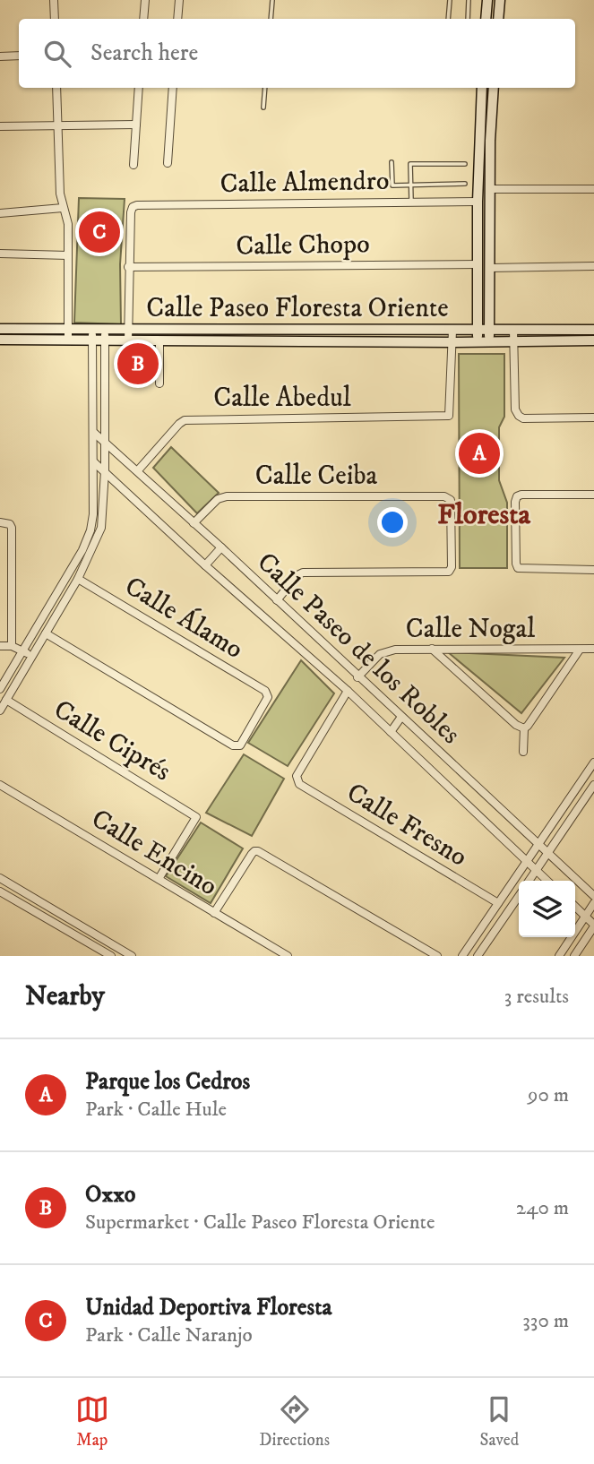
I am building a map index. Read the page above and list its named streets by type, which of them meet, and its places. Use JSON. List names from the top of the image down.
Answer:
{
  "streets": {
    "main road": ["Calle Paseo Floresta Oriente"],
    "street": [
      "Calle Almendro",
      "Calle Chopo",
      "Calle Abedul",
      "Calle Ceiba",
      "Calle Álamo",
      "Calle Nogal",
      "Calle Paseo de los Robles",
      "Calle Ciprés",
      "Calle Fresno",
      "Calle Encino"
    ]
  },
  "crossings": [
    ["Calle Almendro", "Calle Chopo"],
    ["Calle Paseo Floresta Oriente", "Calle Abedul"],
    ["Calle Abedul", "Calle Paseo de los Robles"],
    ["Calle Ceiba", "Calle Paseo de los Robles"],
    ["Calle Nogal", "Calle Paseo de los Robles"],
    ["Calle Paseo de los Robles", "Calle Fresno"],
    ["Calle Ciprés", "Calle Encino"]
  ],
  "districts": ["Floresta"],
  "page": {
    "search": "Search here",
    "pins": ["C", "B", "A"],
    "heading": ["Nearby", "3 results"],
    "list": [
      {
        "mark": "A",
        "name": "Parque los Cedros",
        "note": "Park · Calle Hule",
        "value": "90 m"
      },
      {
        "mark": "B",
        "name": "Oxxo",
        "note": "Supermarket · Calle Paseo Floresta Oriente",
        "value": "240 m"
      },
      {
        "mark": "C",
        "name": "Unidad Deportiva Floresta",
        "note": "Park · Calle Naranjo",
        "value": "330 m"
      }
    ],
    "nav": ["Map", "Directions", "Saved"]
  }
}
